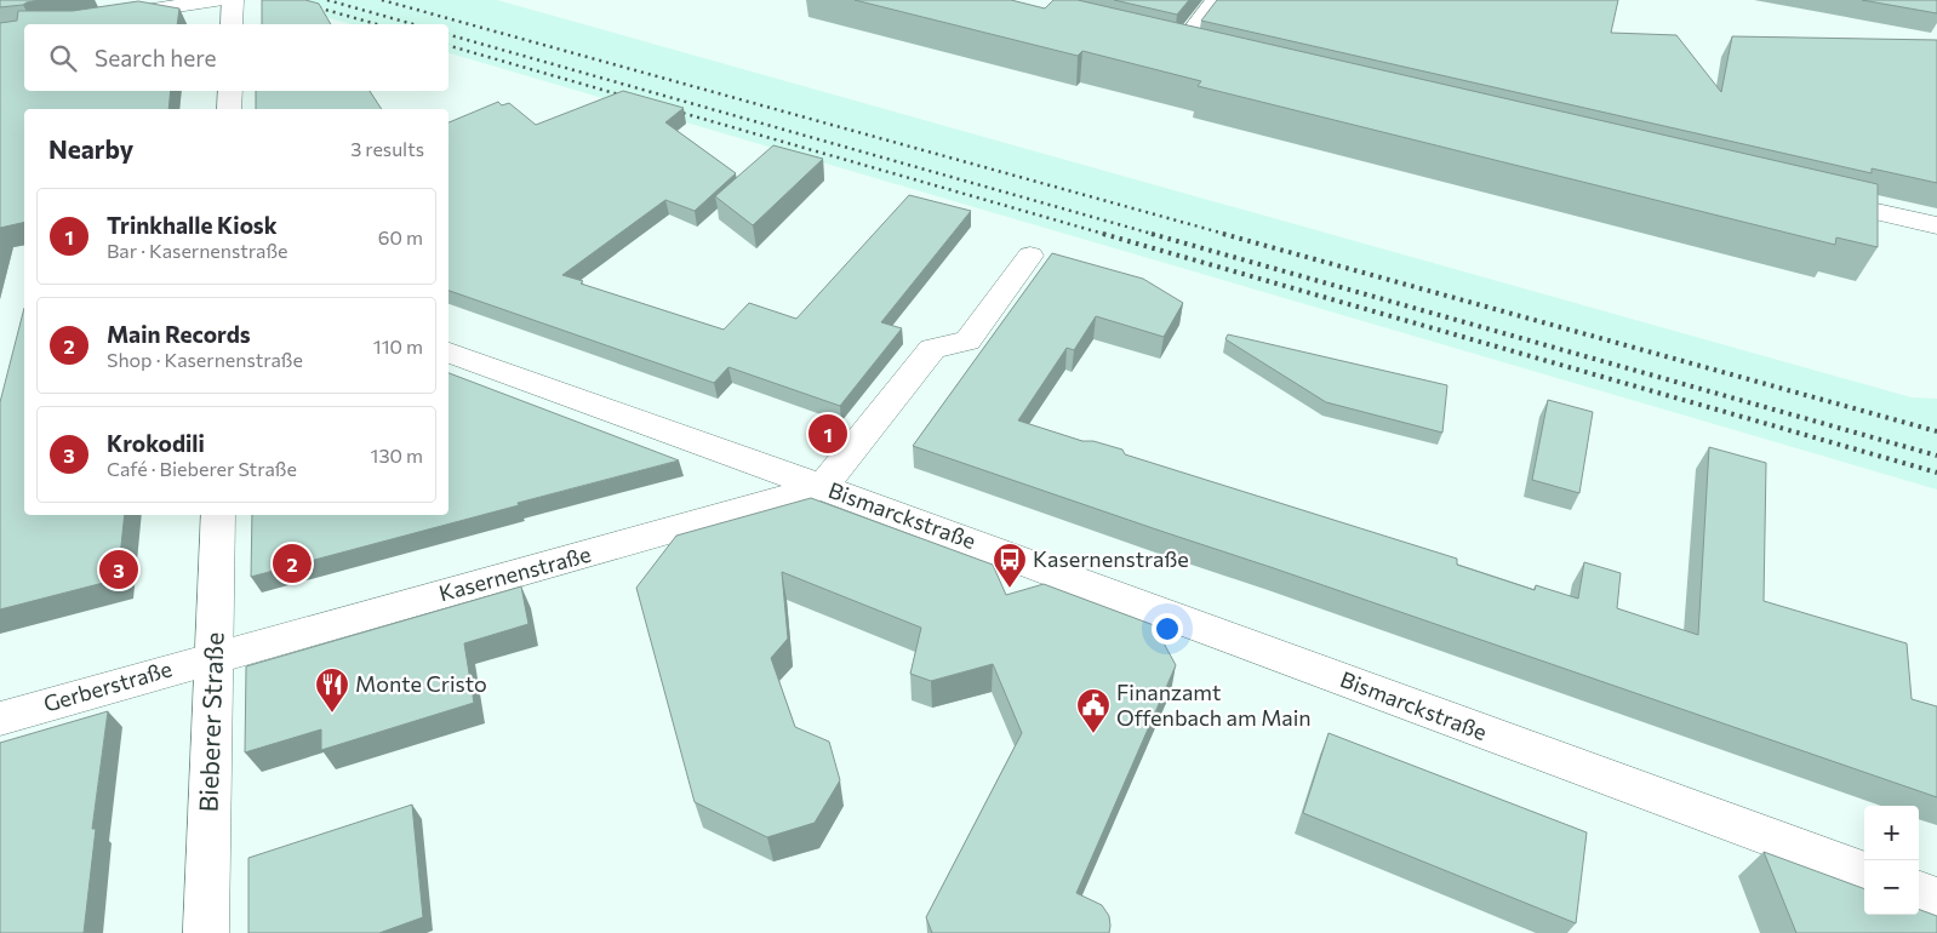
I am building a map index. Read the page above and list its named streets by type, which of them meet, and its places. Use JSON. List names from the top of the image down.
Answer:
{
  "streets": {
    "street": [
      "Bismarckstraße",
      "Kasernenstraße",
      "Gerberstraße",
      "Bieberer Straße"
    ]
  },
  "crossings": [
    ["Bismarckstraße", "Kasernenstraße"],
    ["Kasernenstraße", "Gerberstraße"],
    ["Kasernenstraße", "Bieberer Straße"],
    ["Gerberstraße", "Bieberer Straße"]
  ],
  "places": {
    "bus stop": ["Kasernenstraße"],
    "restaurant": ["Monte Cristo"],
    "public building": ["Finanzamt Offenbach am Main"]
  },
  "page": {
    "search": "Search here",
    "heading": ["Nearby", "3 results"],
    "list": [
      {
        "mark": "1",
        "name": "Trinkhalle Kiosk",
        "note": "Bar · Kasernenstraße",
        "value": "60 m"
      },
      {
        "mark": "2",
        "name": "Main Records",
        "note": "Shop · Kasernenstraße",
        "value": "110 m"
      },
      {
        "mark": "3",
        "name": "Krokodili",
        "note": "Café · Bieberer Straße",
        "value": "130 m"
      }
    ],
    "pins": ["1", "2", "3"],
    "map_buttons": ["+", "−"]
  }
}
